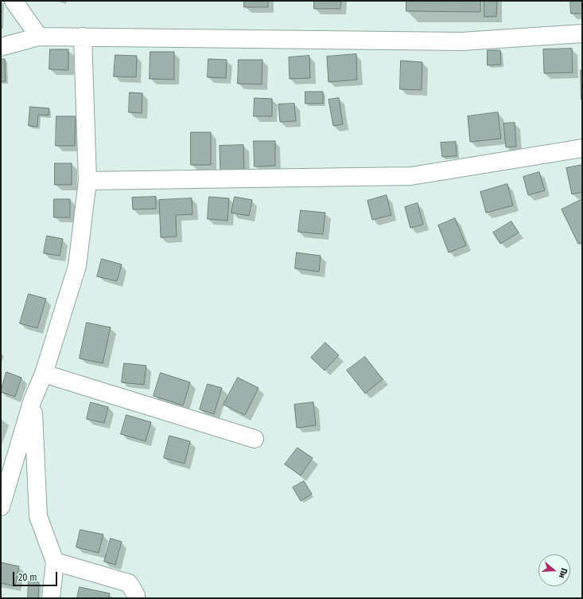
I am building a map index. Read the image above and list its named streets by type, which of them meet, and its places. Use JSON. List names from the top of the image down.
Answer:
{
  "scale_bar": "20 m",
  "north": "right"
}
